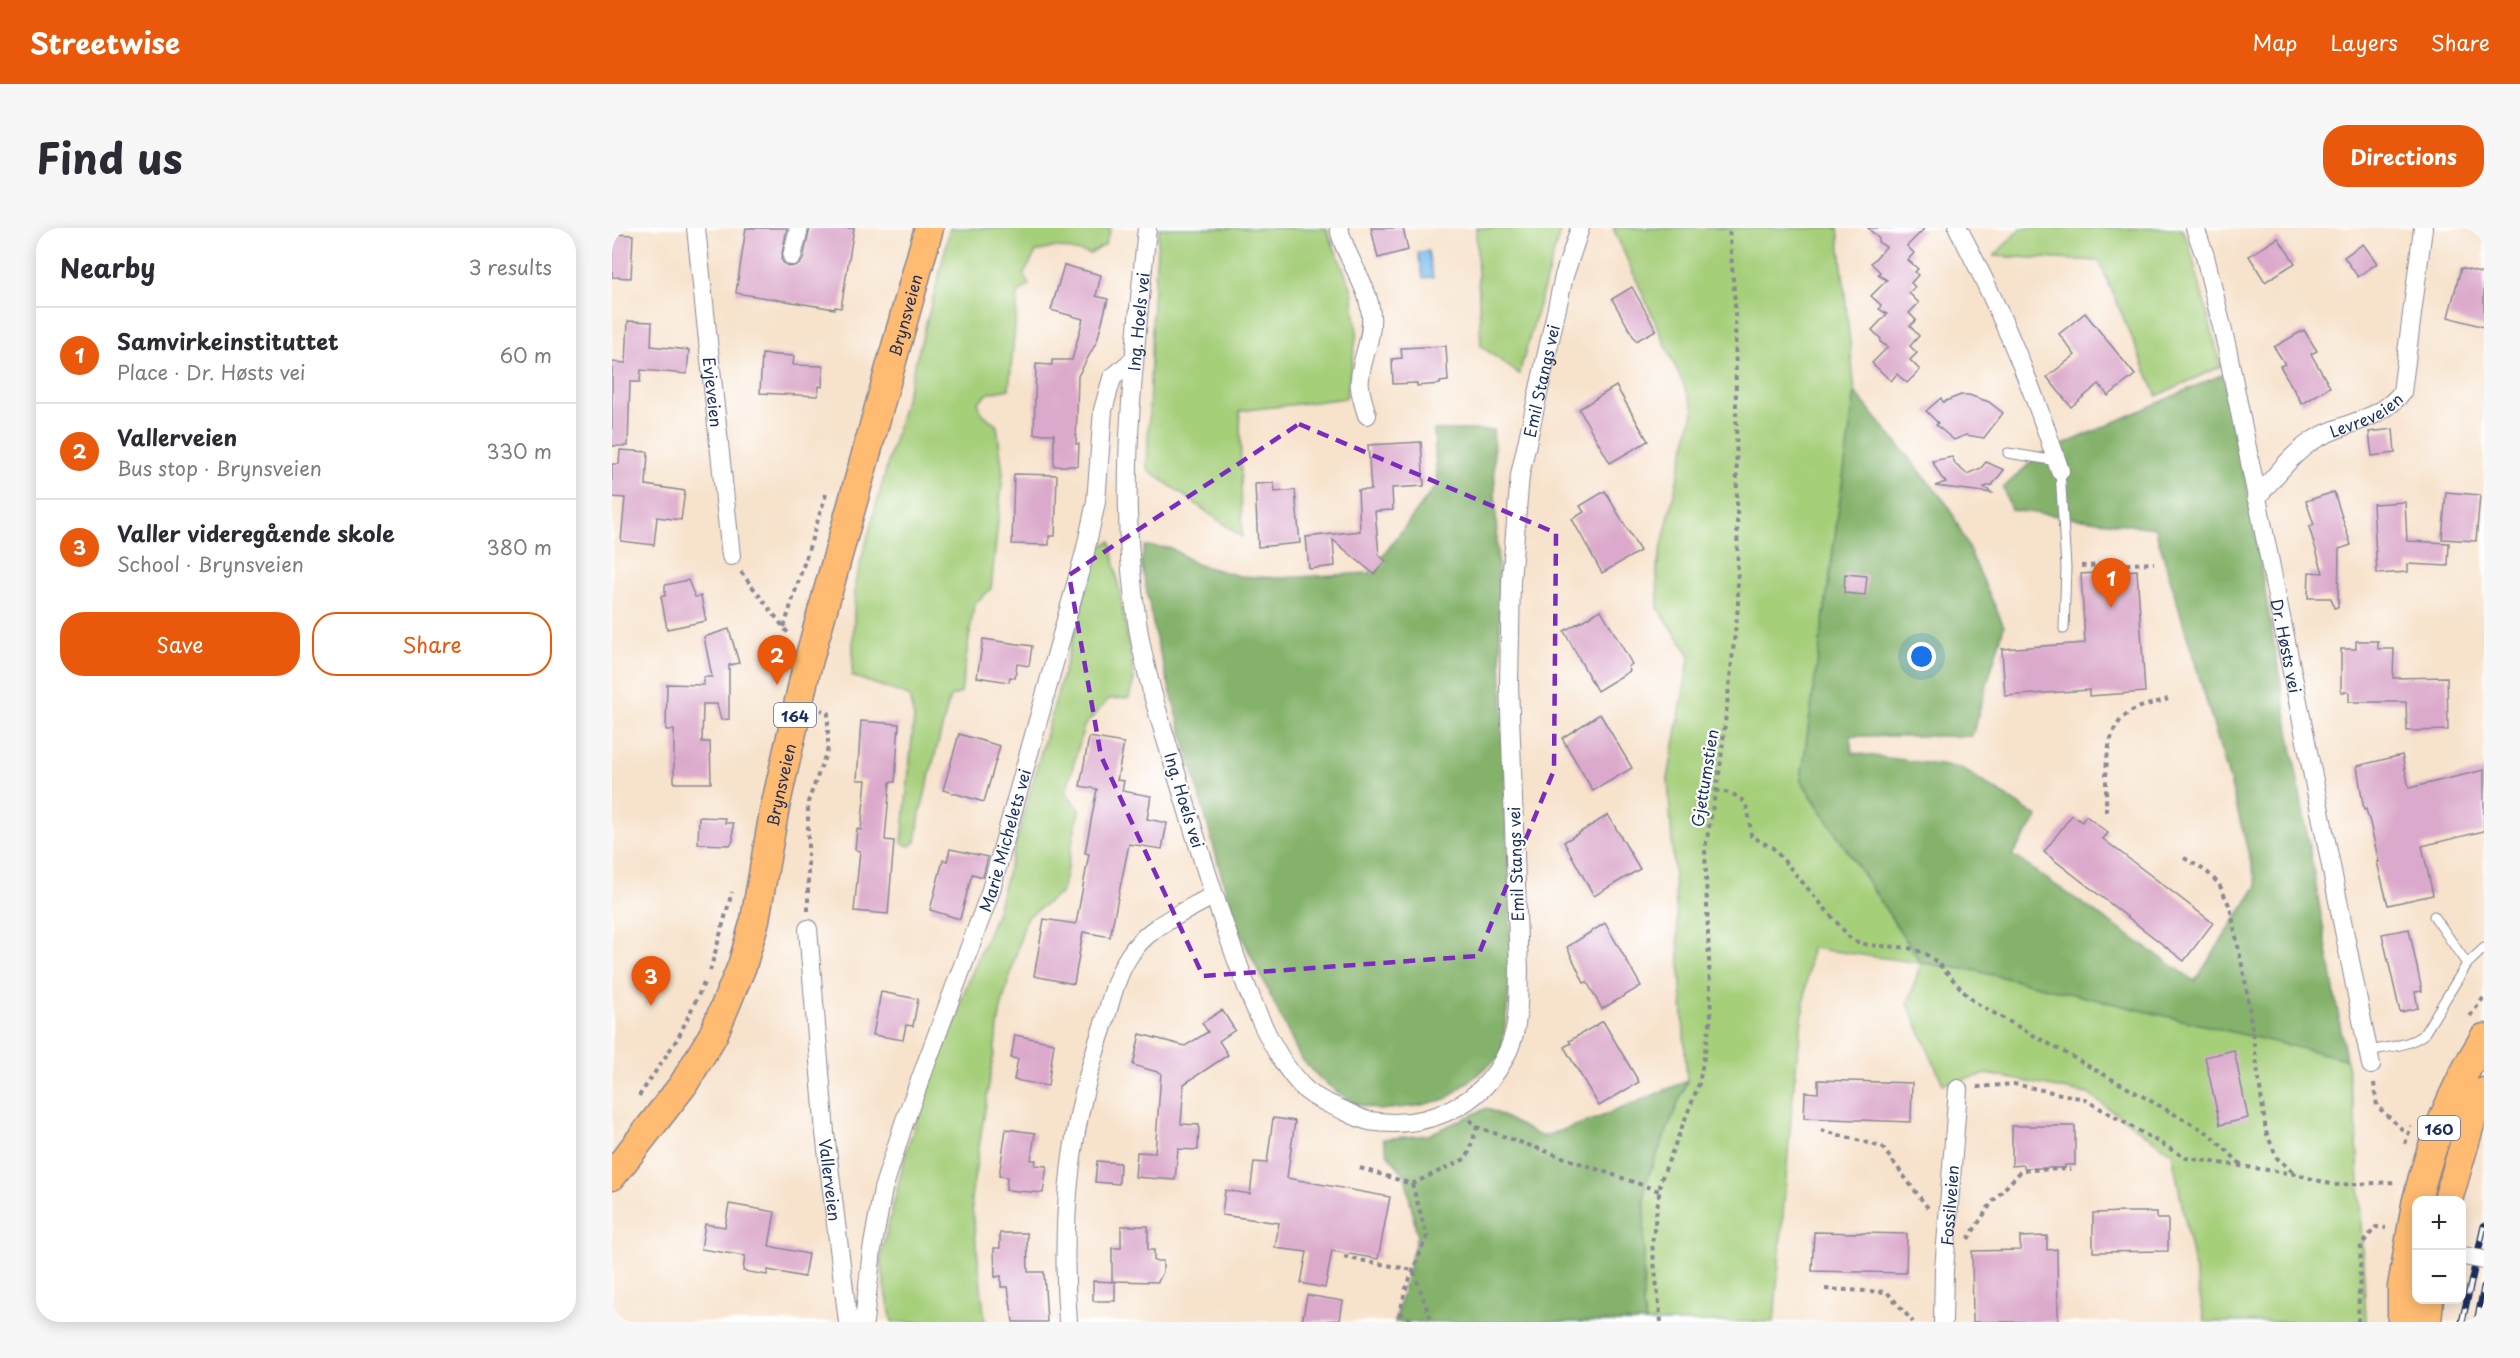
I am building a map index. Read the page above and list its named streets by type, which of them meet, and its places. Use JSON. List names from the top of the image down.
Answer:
{
  "streets": {
    "main road": ["Brynsveien", "164", "160"],
    "street": [
      "Ing. Hoels vei",
      "Emil Stangs vei",
      "Evjeveien",
      "Levreveien",
      "Dr. Høsts vei",
      "Marie Michelets vei",
      "Vallerveien",
      "Fossilveien"
    ],
    "path": ["Gjettumstien"]
  },
  "crossings": [
    ["Ing. Hoels vei", "Emil Stangs vei"],
    ["Ing. Hoels vei", "Marie Michelets vei"],
    ["Levreveien", "Dr. Høsts vei"]
  ],
  "page": {
    "header": "Streetwise",
    "nav": ["Map", "Layers", "Share"],
    "title": "Find us",
    "buttons": [
      "Directions",
      ["Save", "Share"]
    ],
    "heading": ["Nearby", "3 results"],
    "list": [
      {
        "mark": "1",
        "name": "Samvirkeinstituttet",
        "note": "Place · Dr. Høsts vei",
        "value": "60 m"
      },
      {
        "mark": "2",
        "name": "Vallerveien",
        "note": "Bus stop · Brynsveien",
        "value": "330 m"
      },
      {
        "mark": "3",
        "name": "Valler videregående skole",
        "note": "School · Brynsveien",
        "value": "380 m"
      }
    ],
    "pins": ["1", "2", "3"],
    "map_buttons": ["+", "−"]
  }
}
